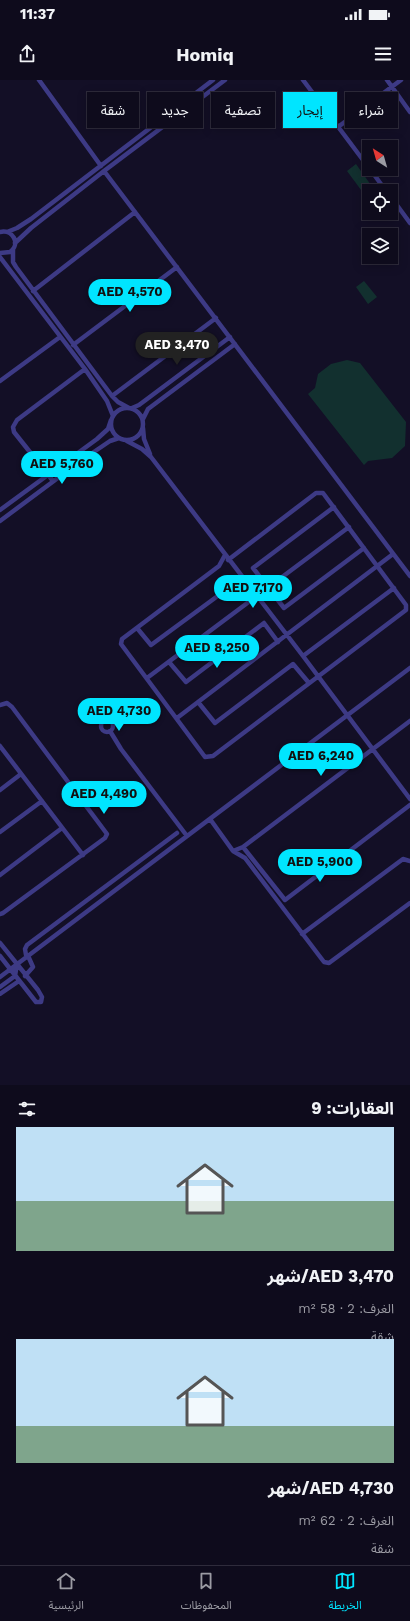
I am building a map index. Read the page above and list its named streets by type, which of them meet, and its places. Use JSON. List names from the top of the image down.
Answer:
{
  "north": "top left",
  "page": {
    "status": "11:37",
    "header": "Homiq",
    "chip": [
      "شراء",
      "إيجار",
      "تصفية",
      "جديد",
      "شقة"
    ],
    "price": [
      "AED 4,570",
      "AED 3,470",
      "AED 5,760",
      "AED 7,170",
      "AED 8,250",
      "AED 4,730",
      "AED 6,240",
      "AED 4,490",
      "AED 5,900"
    ],
    "heading": "العقارات: 9",
    "list": [
      {
        "name": "AED 3,470/شهر",
        "note": "الغرف: 2 · 58 m² · شقة"
      },
      {
        "name": "AED 4,730/شهر",
        "note": "الغرف: 2 · 62 m² · شقة"
      }
    ],
    "tabs": ["الخريطة", "المحفوظات", "الرئيسية"]
  }
}
